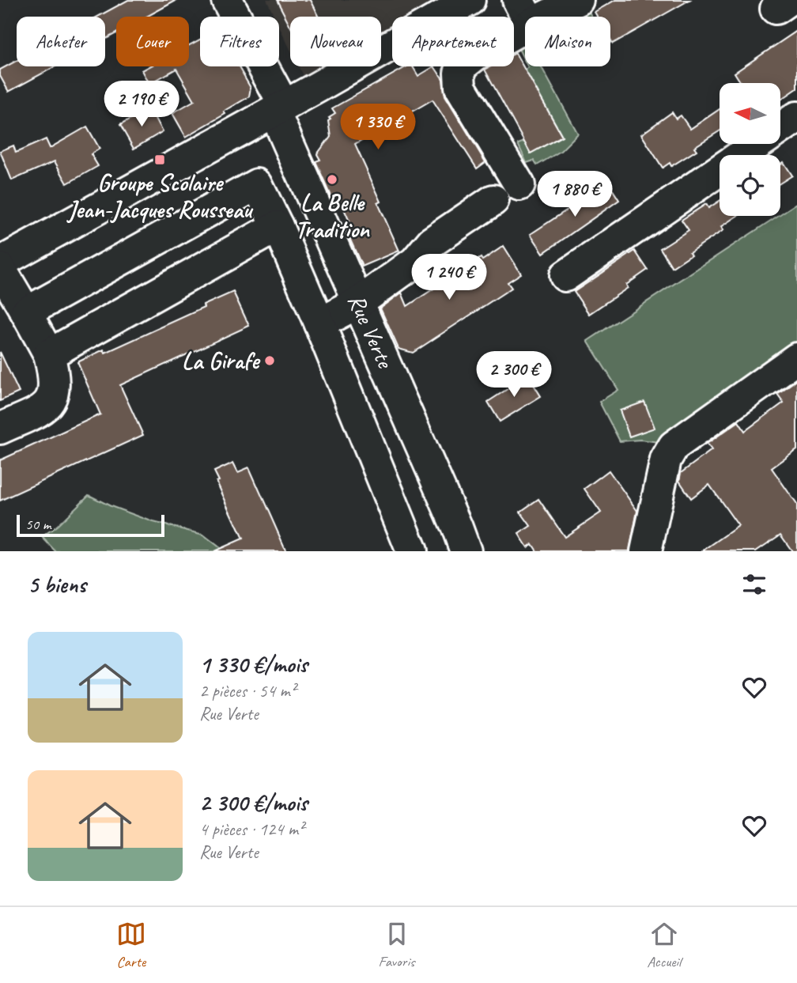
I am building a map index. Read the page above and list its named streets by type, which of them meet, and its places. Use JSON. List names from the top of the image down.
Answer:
{
  "streets": {
    "street": ["Rue Verte"]
  },
  "places": {
    "transit": ["Groupe Scolaire Jean-Jacques Rousseau"],
    "other": ["La Belle Tradition", "La Girafe"]
  },
  "scale_bar": "50 m",
  "north": "left",
  "page": {
    "chip": [
      "Acheter",
      "Louer",
      "Filtres",
      "Nouveau",
      "Appartement",
      "Maison"
    ],
    "price": [
      "2 190 €",
      "1 330 €",
      "1 880 €",
      "1 240 €",
      "2 300 €"
    ],
    "scale": "50 m",
    "heading": "5 biens",
    "list": [
      {
        "name": "1 330 €/mois",
        "note": "2 pièces · 54 m² · Rue Verte"
      },
      {
        "name": "2 300 €/mois",
        "note": "4 pièces · 124 m² · Rue Verte"
      }
    ],
    "tabs": ["Carte", "Favoris", "Accueil"]
  }
}
